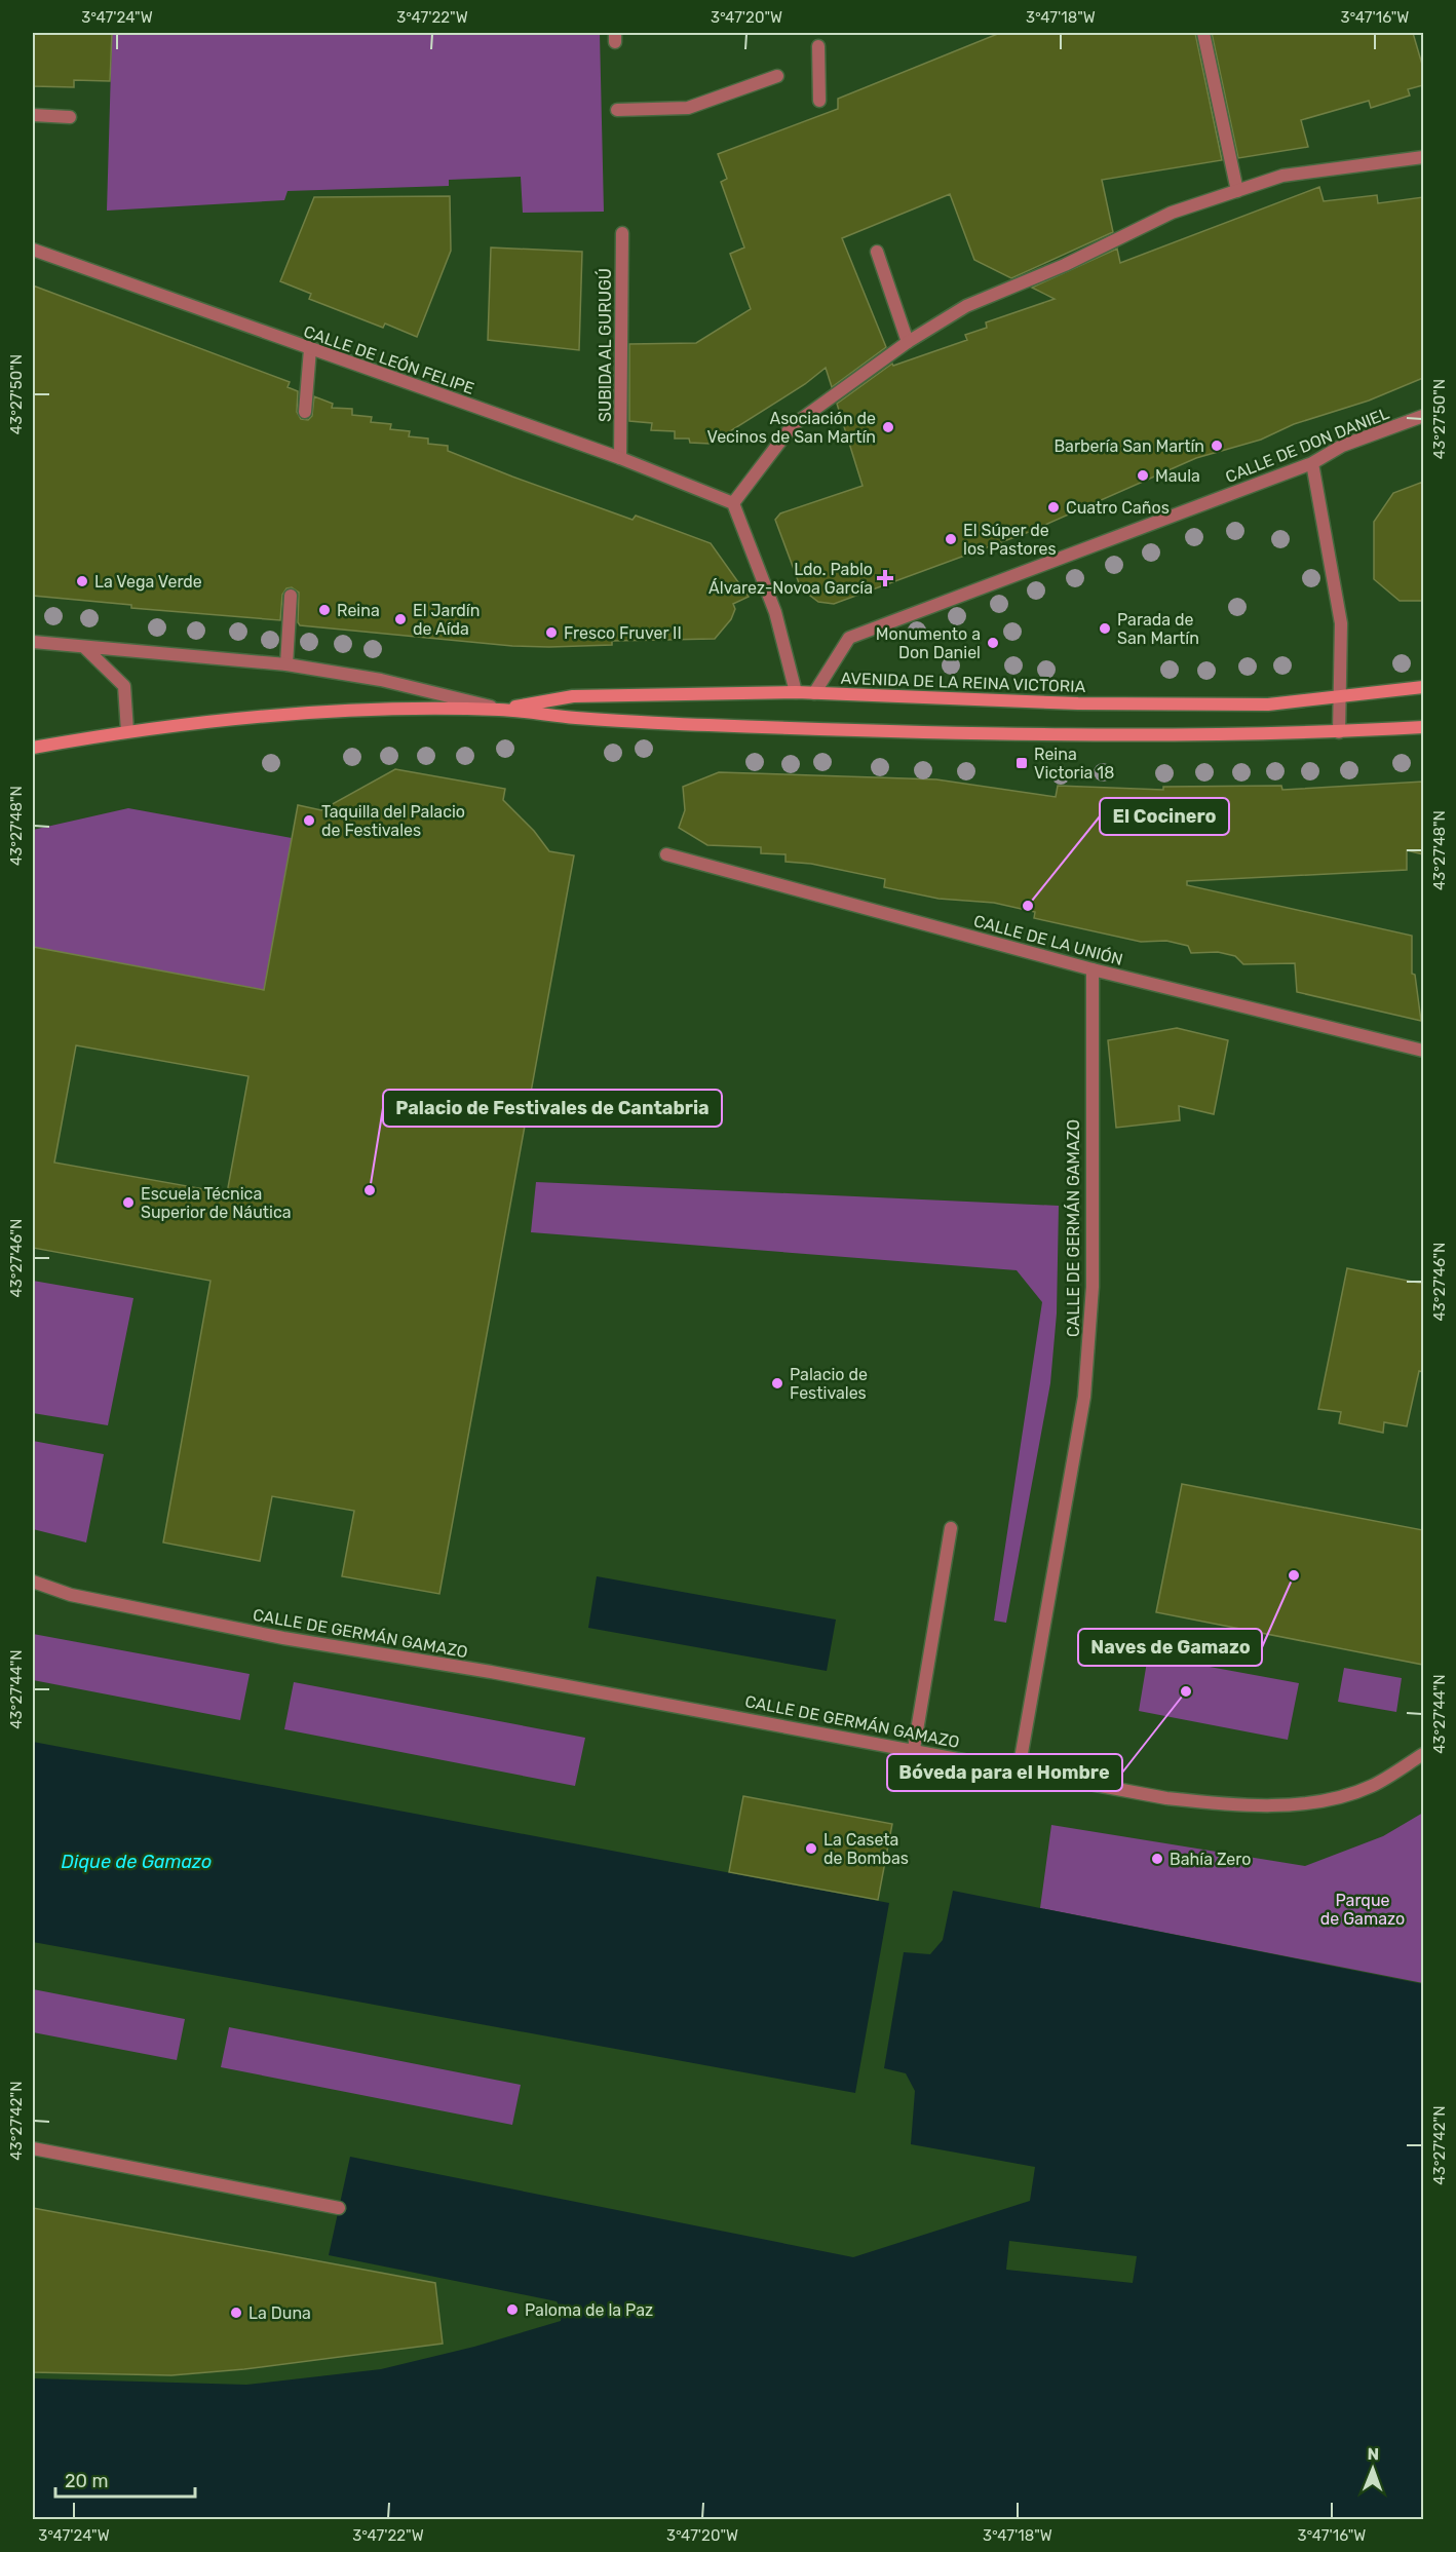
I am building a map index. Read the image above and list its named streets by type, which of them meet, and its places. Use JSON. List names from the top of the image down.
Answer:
{
  "streets": {
    "main road": ["AVENIDA DE LA REINA VICTORIA"],
    "street": [
      "SUBIDA AL GURUGÚ",
      "CALLE DE LEÓN FELIPE",
      "CALLE DE DON DANIEL",
      "CALLE DE LA UNIÓN",
      "CALLE DE GERMÁN GAMAZO"
    ]
  },
  "crossings": [
    ["SUBIDA AL GURUGÚ", "CALLE DE LEÓN FELIPE"],
    ["CALLE DE DON DANIEL", "AVENIDA DE LA REINA VICTORIA"],
    ["CALLE DE LA UNIÓN", "CALLE DE GERMÁN GAMAZO"]
  ],
  "water": ["Dique de Gamazo"],
  "parks": ["Parque de Gamazo"],
  "places": {
    "other": [
      "Asociación de Vecinos de San Martín",
      "Barbería San Martín",
      "Maula",
      "Cuatro Caños",
      "El Súper de los Pastores",
      "La Vega Verde",
      "Reina",
      "El Jardín de Aída",
      "Parada de San Martín",
      "Fresco Fruver II",
      "Monumento a Don Daniel",
      "Taquilla del Palacio de Festivales",
      "El Cocinero",
      "Palacio de Festivales de Cantabria",
      "Escuela Técnica Superior de Náutica",
      "Palacio de Festivales",
      "Naves de Gamazo",
      "Bóveda para el Hombre",
      "La Caseta de Bombas",
      "Bahía Zero",
      "Paloma de la Paz",
      "La Duna"
    ],
    "health": ["Ldo. Pablo Álvarez-Novoa García"],
    "transit": ["Reina Victoria 18"]
  },
  "scale_bar": "20 m",
  "north": "top",
  "coordinates": [
    "3°47'24\"W",
    "3°47'22\"W",
    "3°47'20\"W",
    "3°47'18\"W",
    "3°47'16\"W",
    "43°27'50\"N",
    "43°27'48\"N",
    "43°27'46\"N",
    "43°27'44\"N",
    "43°27'42\"N"
  ]
}
